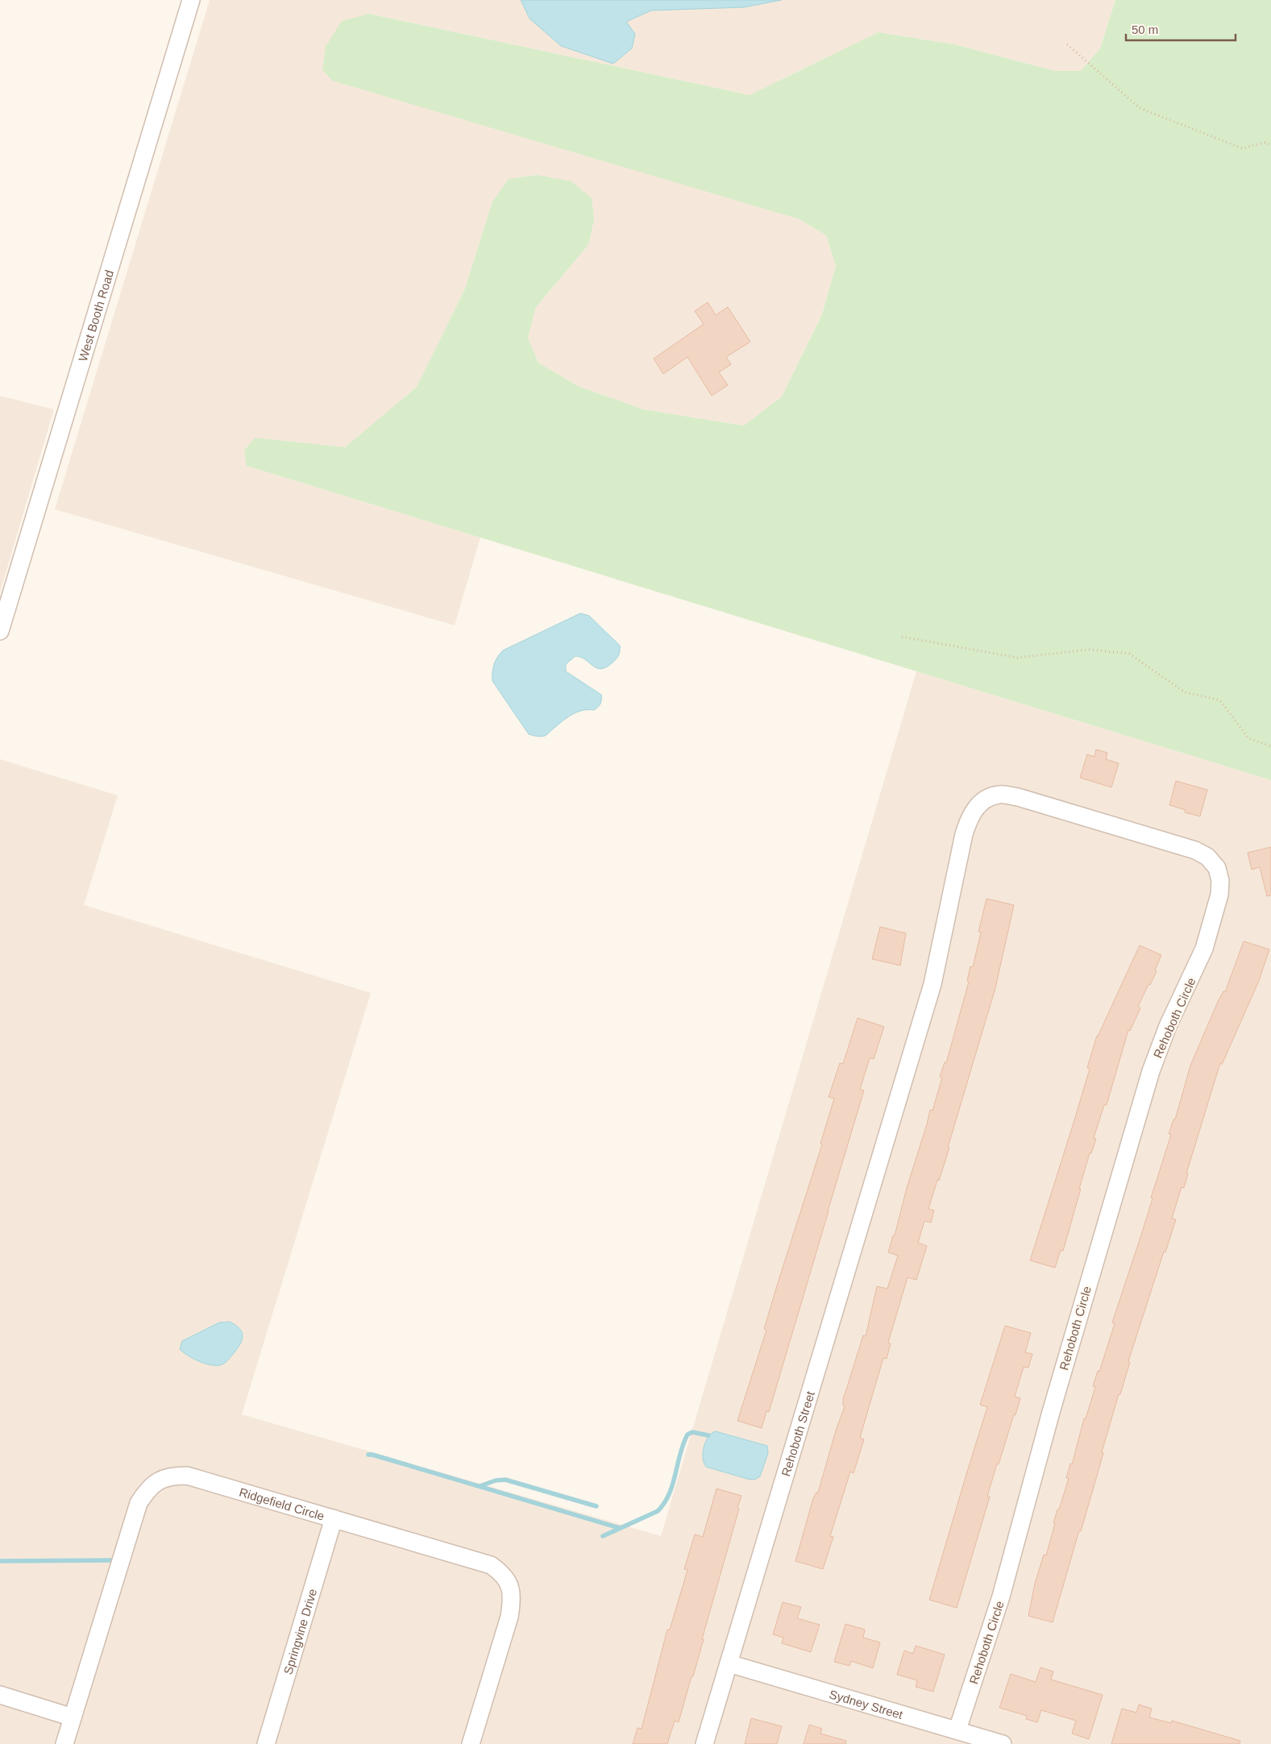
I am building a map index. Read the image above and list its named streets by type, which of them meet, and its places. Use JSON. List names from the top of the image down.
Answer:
{
  "streets": {
    "street": [
      "West Booth Road",
      "Rehoboth Circle",
      "Rehoboth Street",
      "Ridgefield Circle",
      "Springvine Drive",
      "Sydney Street"
    ]
  },
  "crossings": [
    ["Rehoboth Circle", "Rehoboth Street"],
    ["Rehoboth Circle", "Sydney Street"],
    ["Rehoboth Street", "Sydney Street"],
    ["Ridgefield Circle", "Springvine Drive"]
  ],
  "scale_bar": "50 m"
}
